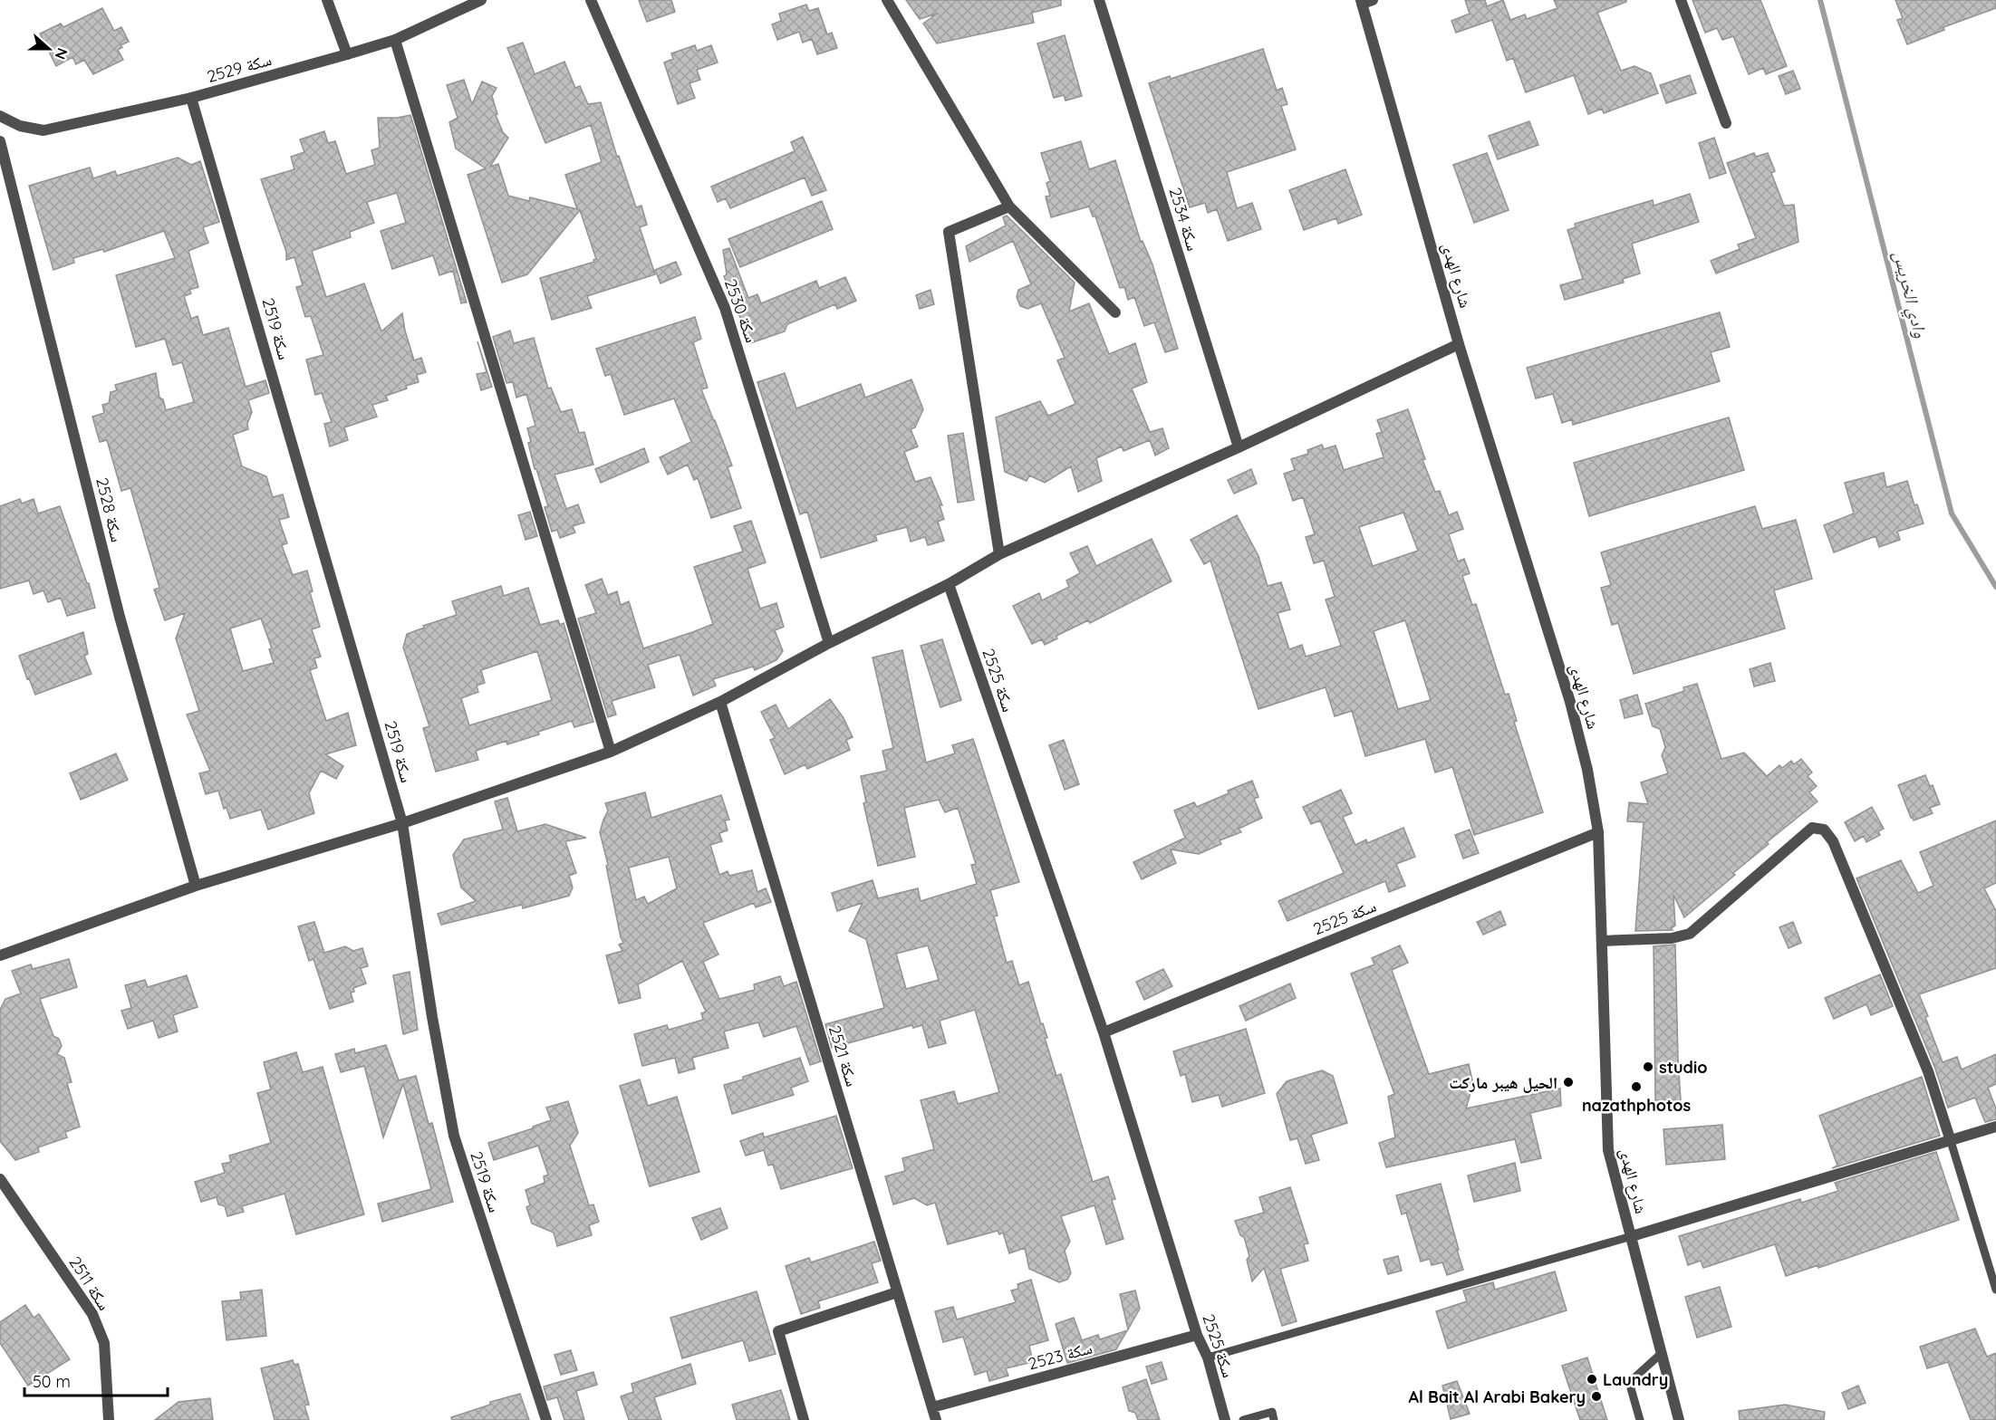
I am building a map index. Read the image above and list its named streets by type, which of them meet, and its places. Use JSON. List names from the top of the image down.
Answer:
{
  "streets": {
    "street": [
      "سكة 2529",
      "سكة 2534",
      "شارع الهدى",
      "سكة 2530",
      "سكة 2519",
      "سكة 2528",
      "سكة 2525",
      "سكة 2521",
      "سكة 2511",
      "سكة 2523"
    ]
  },
  "crossings": [
    ["سكة 2529", "سكة 2519"],
    ["شارع الهدى", "سكة 2525"],
    ["سكة 2525", "سكة 2523"],
    ["سكة 2521", "سكة 2523"]
  ],
  "water": ["وادي الخريس"],
  "places": [
    "studio",
    "الحيل هيبر ماركت",
    "nazathphotos",
    "Laundry",
    "Al Bait Al Arabi Bakery"
  ],
  "scale_bar": "50 m",
  "north": "right"
}
